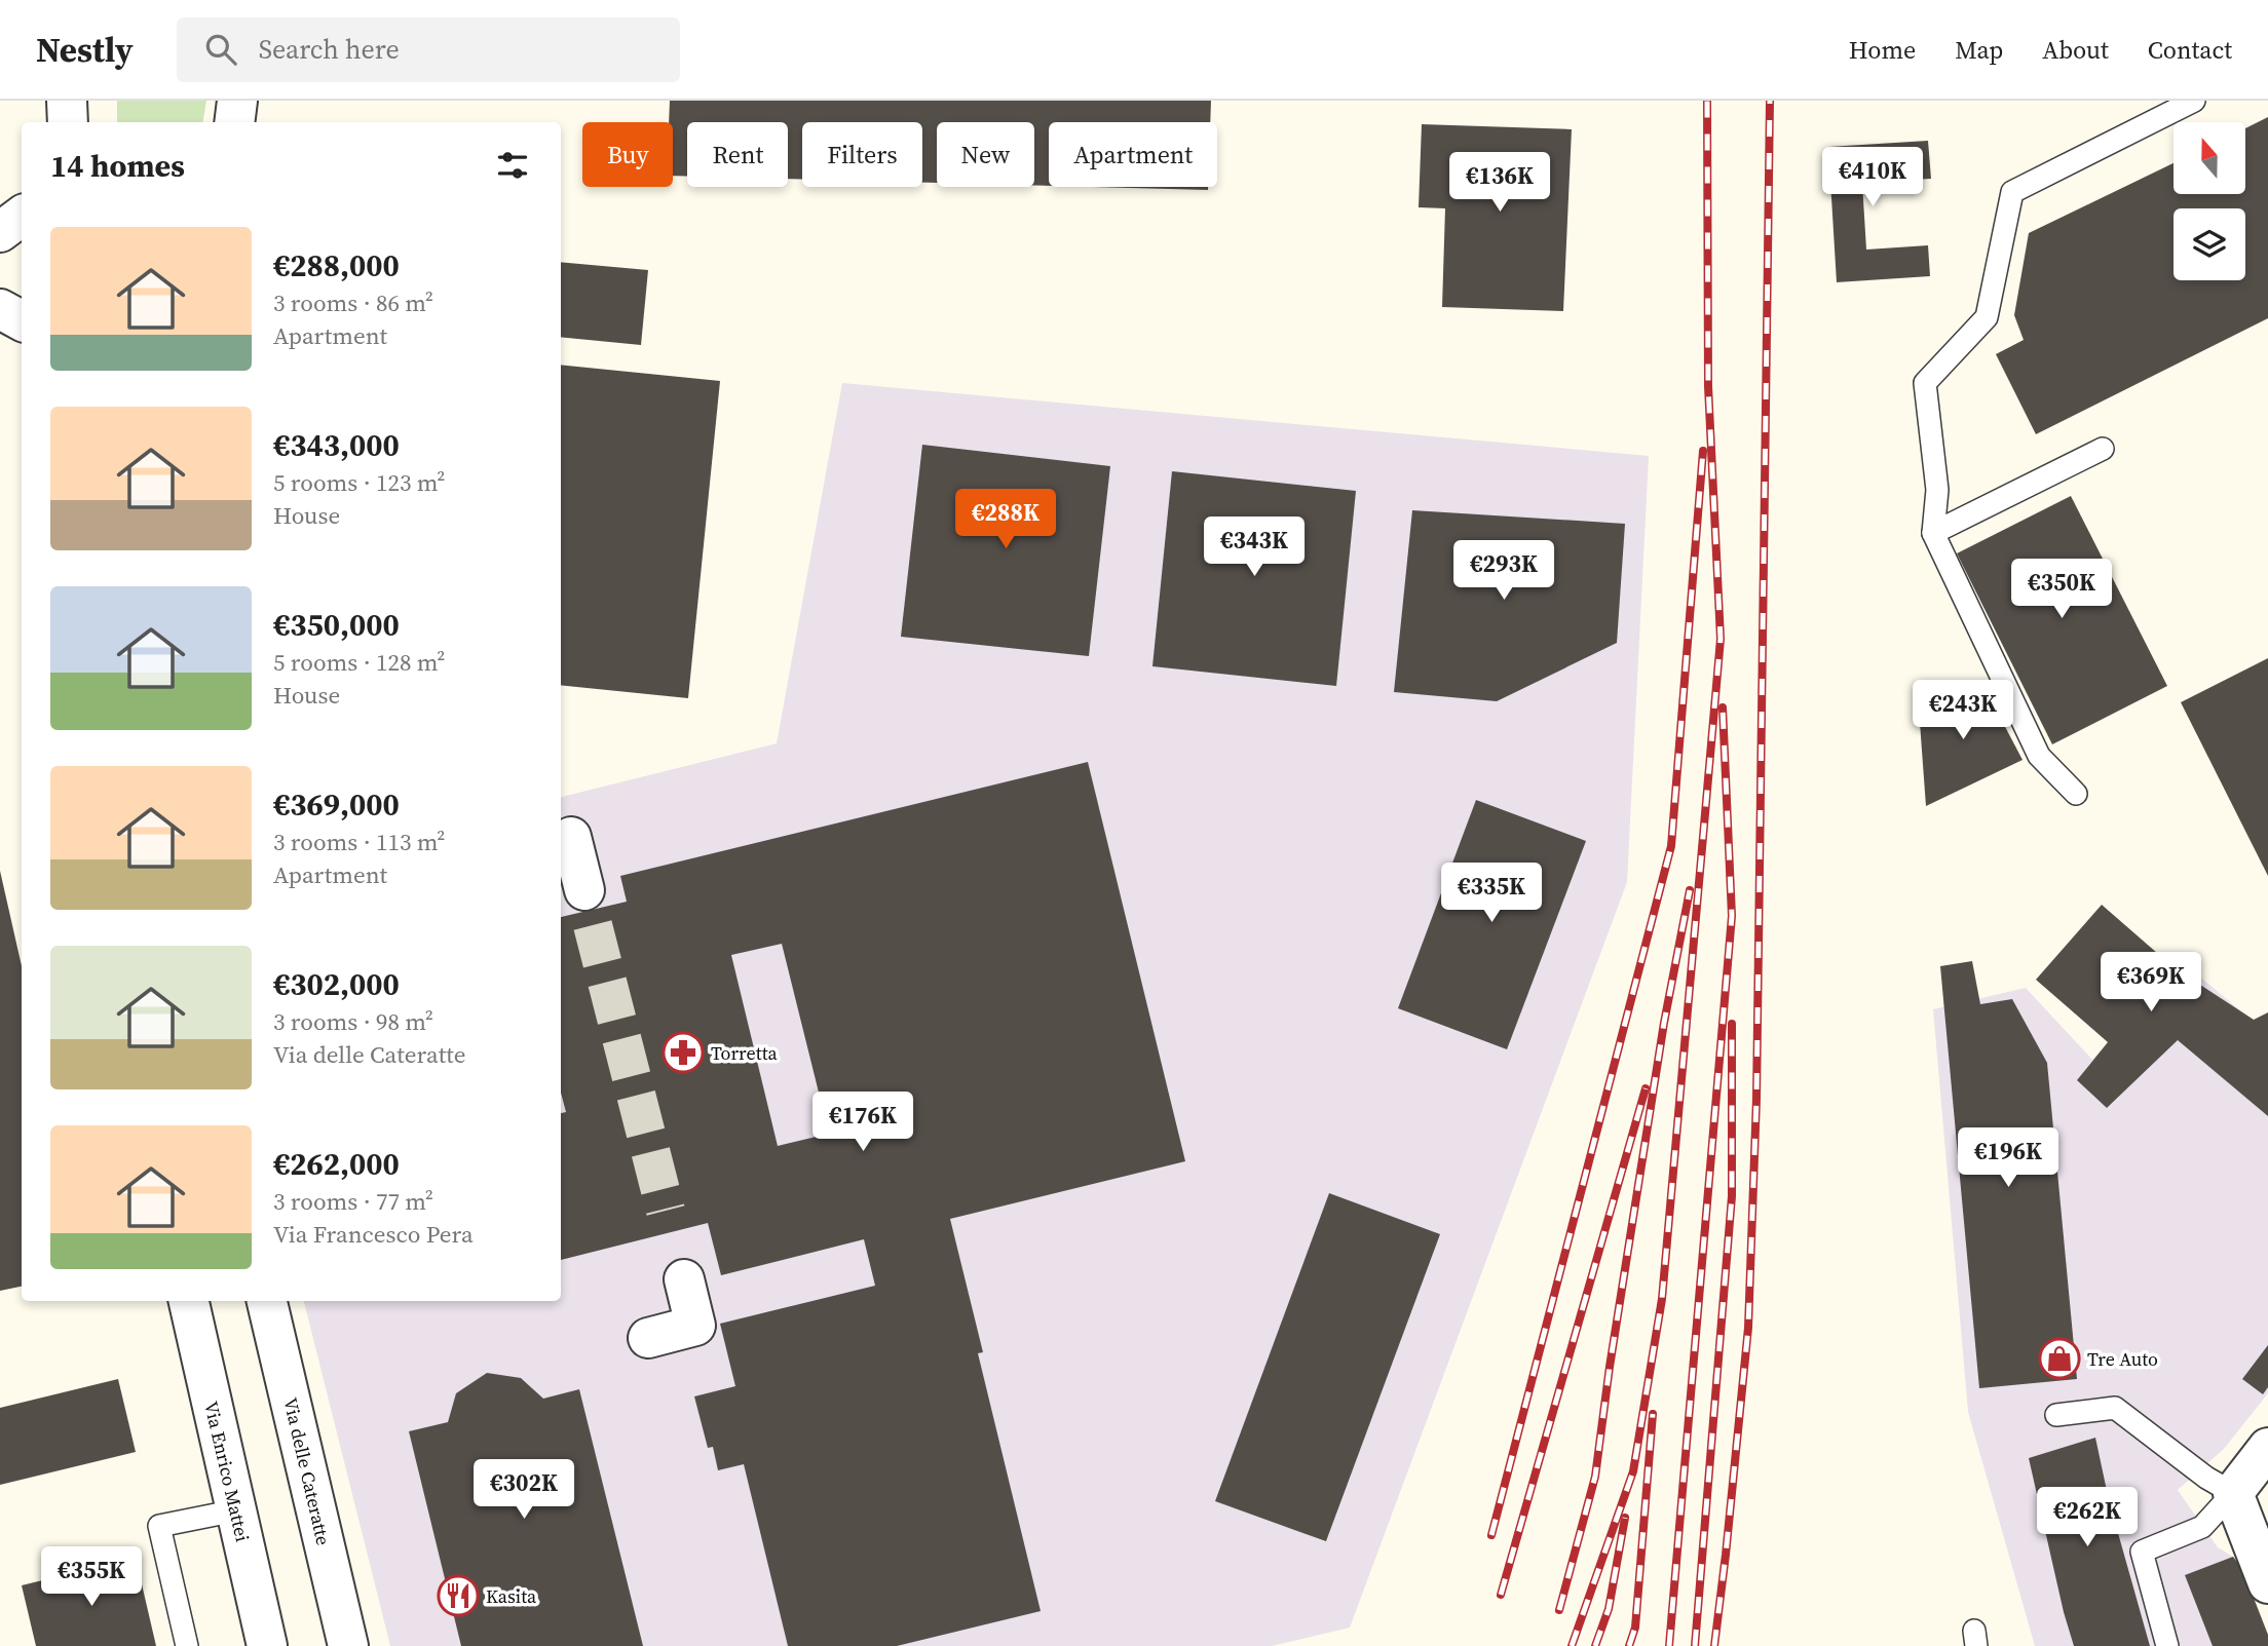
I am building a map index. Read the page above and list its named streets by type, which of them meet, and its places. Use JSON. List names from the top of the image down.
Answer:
{
  "streets": {
    "street": ["Via Enrico Mattei", "Via delle Cateratte"]
  },
  "places": {
    "pharmacy": ["Torretta"],
    "shop": ["Tre Auto"],
    "restaurant": ["Kasita"]
  },
  "north": "top",
  "page": {
    "header": "Nestly",
    "search": "Search here",
    "nav": [
      "Home",
      "Map",
      "About",
      "Contact"
    ],
    "chip": [
      "Buy",
      "Rent",
      "Filters",
      "New",
      "Apartment"
    ],
    "heading": "14 homes",
    "price": [
      "€410K",
      "€136K",
      "€288K",
      "€343K",
      "€293K",
      "€350K",
      "€243K",
      "€335K",
      "€369K",
      "€176K",
      "€196K",
      "€302K",
      "€262K",
      "€355K"
    ],
    "list": [
      {
        "name": "€288,000",
        "note": "3 rooms · 86 m² · Apartment"
      },
      {
        "name": "€343,000",
        "note": "5 rooms · 123 m² · House"
      },
      {
        "name": "€350,000",
        "note": "5 rooms · 128 m² · House"
      },
      {
        "name": "€369,000",
        "note": "3 rooms · 113 m² · Apartment"
      },
      {
        "name": "€302,000",
        "note": "3 rooms · 98 m² · Via delle Cateratte"
      },
      {
        "name": "€262,000",
        "note": "3 rooms · 77 m² · Via Francesco Pera"
      }
    ]
  }
}
